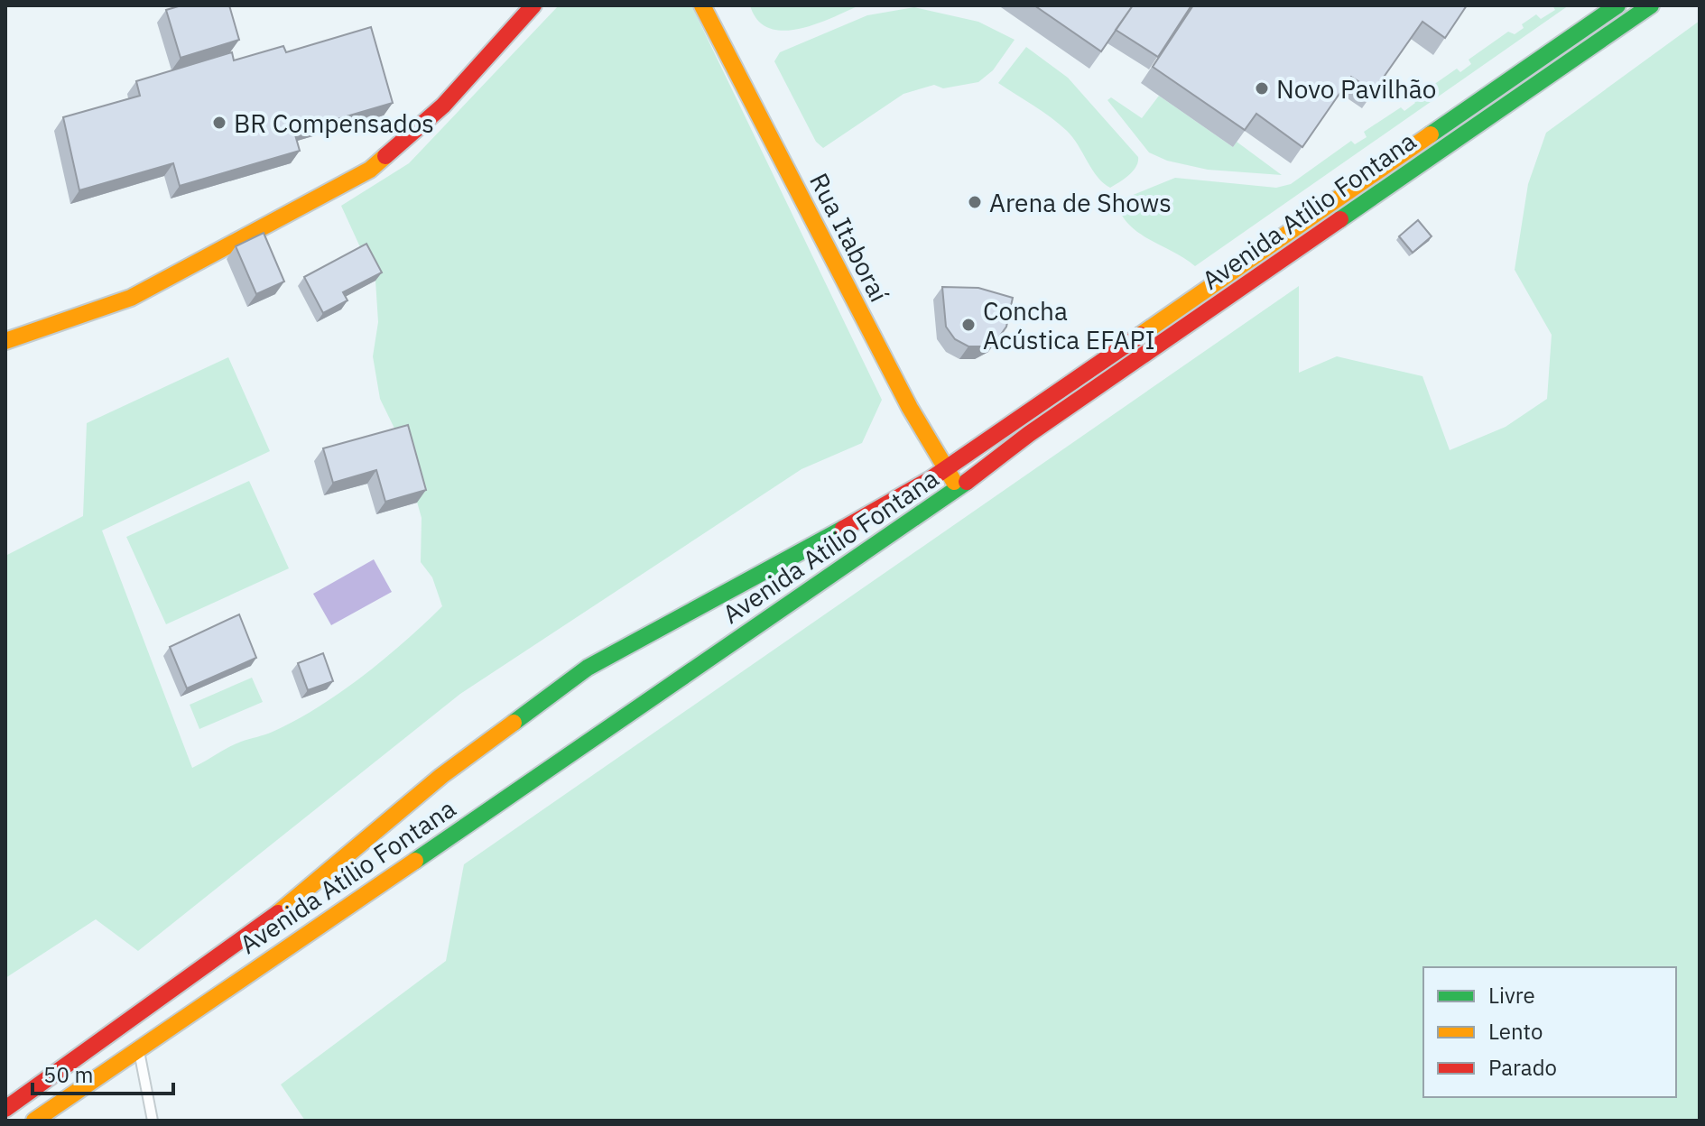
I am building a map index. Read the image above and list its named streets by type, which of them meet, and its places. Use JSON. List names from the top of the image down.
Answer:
{
  "streets": {
    "main road": ["Avenida Atílio Fontana", "Rua Itaboraí"]
  },
  "crossings": [
    ["Avenida Atílio Fontana", "Rua Itaboraí"]
  ],
  "places": [
    "Novo Pavilhão",
    "BR Compensados",
    "Arena de Shows",
    "Concha Acústica EFAPI"
  ],
  "legend": ["Livre", "Lento", "Parado"],
  "scale_bar": "50 m"
}
